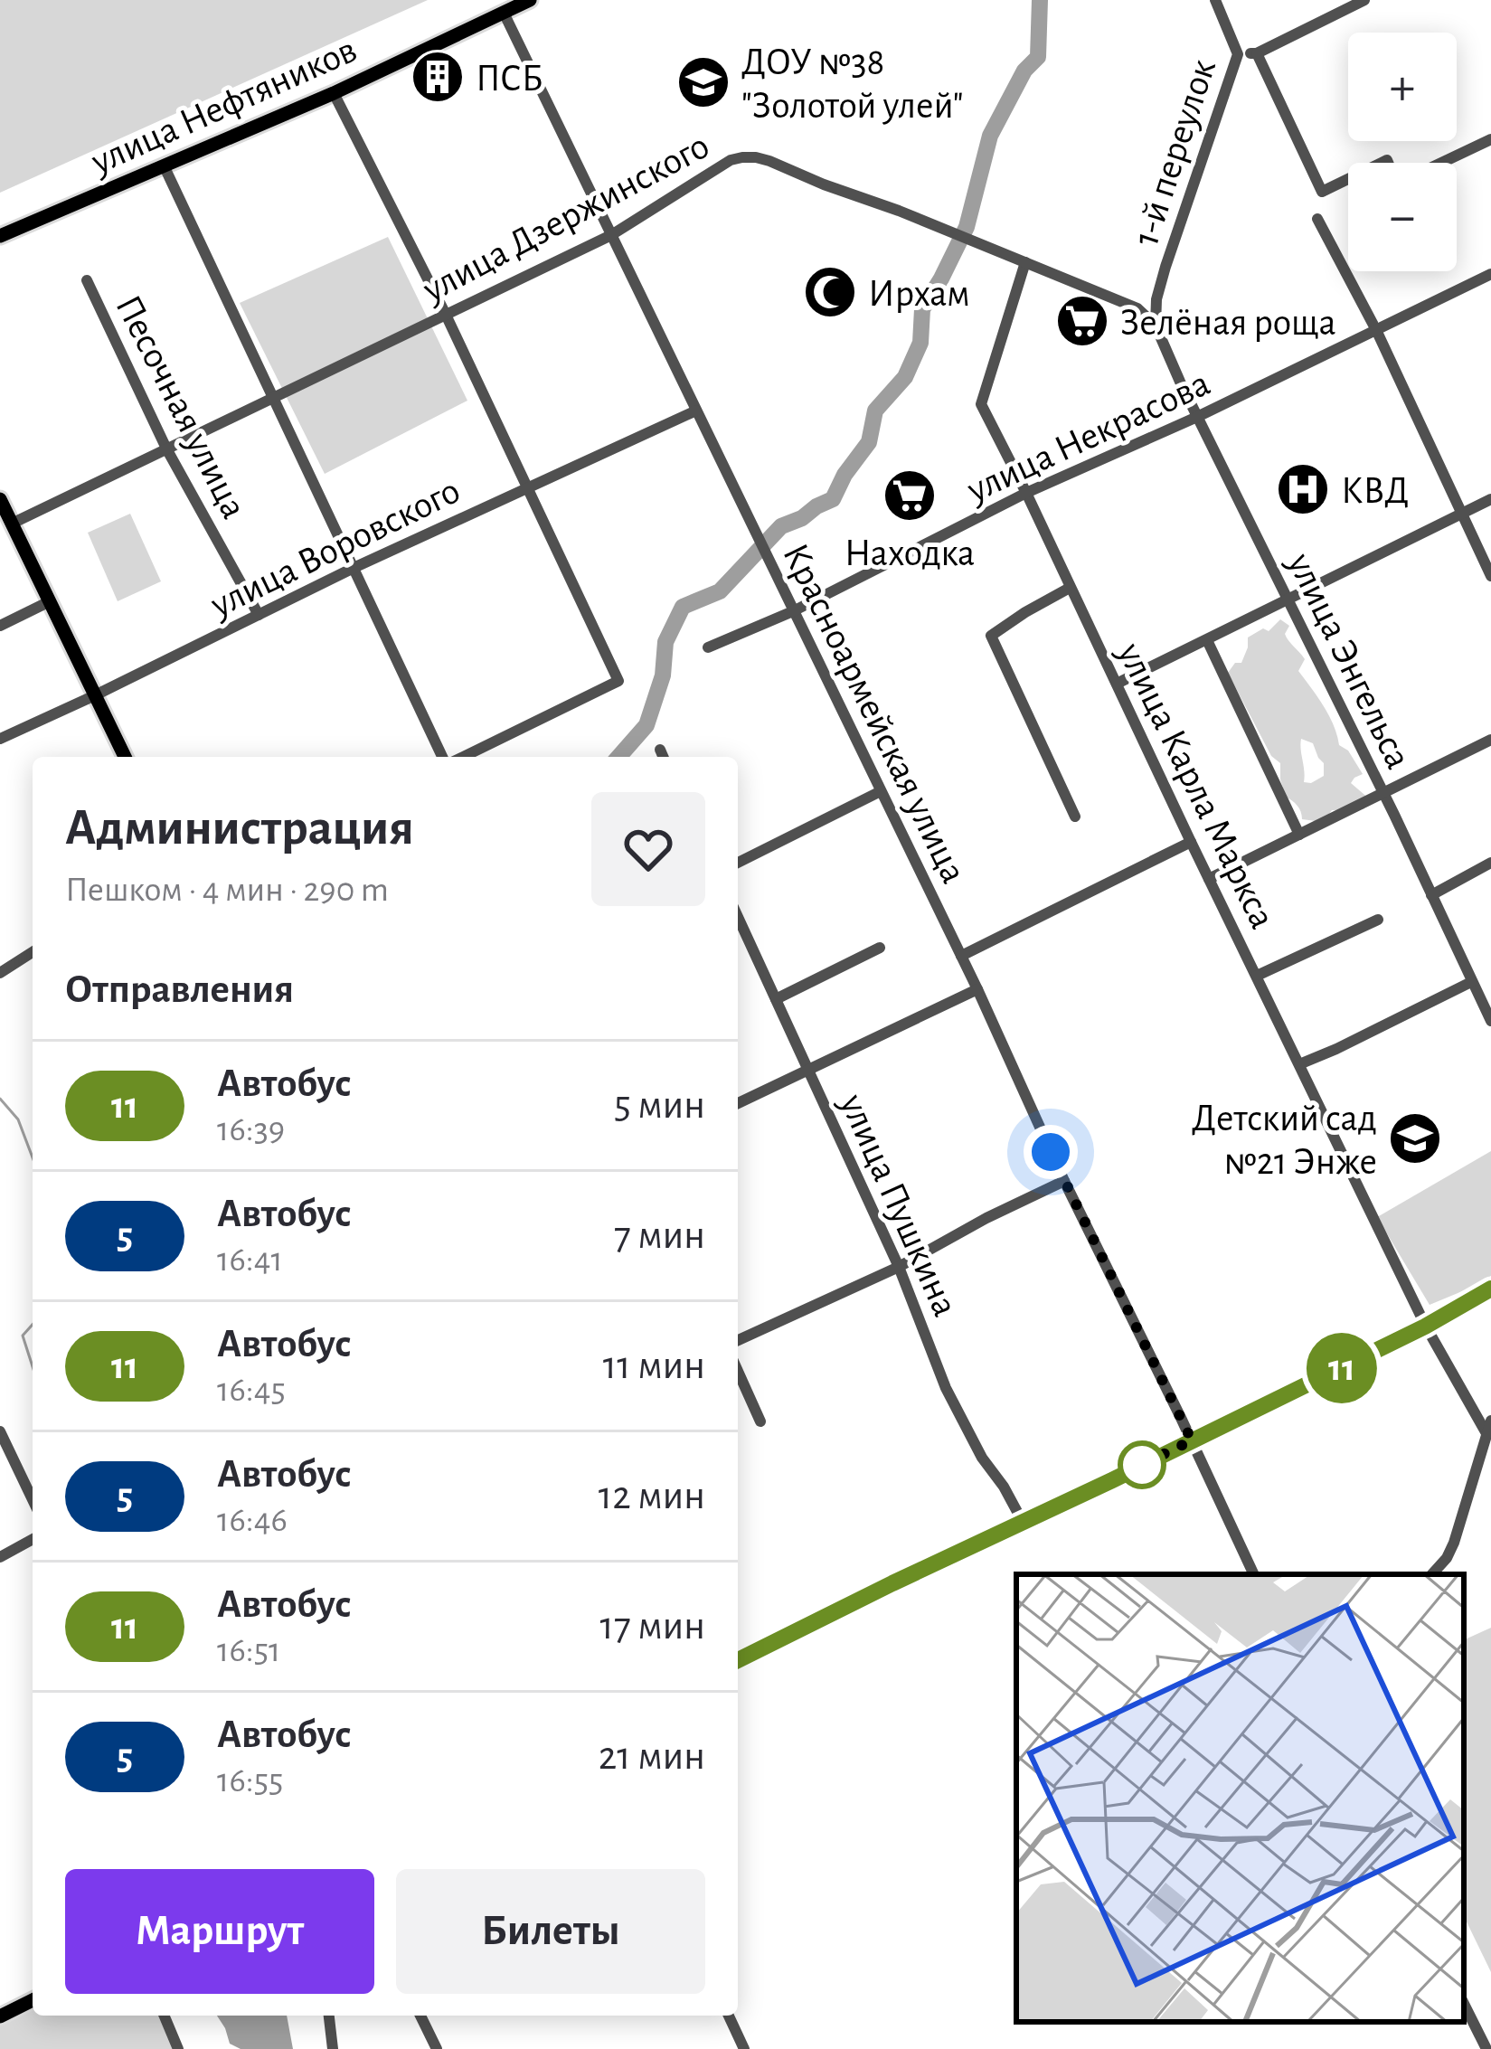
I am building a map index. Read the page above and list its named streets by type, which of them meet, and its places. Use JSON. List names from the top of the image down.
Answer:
{
  "streets": {
    "main road": ["улица Нефтяников"],
    "street": [
      "1-й переулок",
      "улица Дзержинского",
      "Песочная улица",
      "улица Некрасова",
      "улица Воровского",
      "улица Энгельса",
      "Красноармейская улица",
      "улица Карла Маркса",
      "улица Пушкина"
    ]
  },
  "crossings": [
    ["улица Нефтяников", "Красноармейская улица"],
    ["1-й переулок", "улица Дзержинского"],
    ["1-й переулок", "улица Энгельса"],
    ["улица Дзержинского", "Песочная улица"],
    ["улица Дзержинского", "улица Энгельса"],
    ["улица Дзержинского", "Красноармейская улица"],
    ["улица Дзержинского", "улица Карла Маркса"],
    ["Песочная улица", "улица Воровского"],
    ["улица Некрасова", "улица Энгельса"],
    ["улица Некрасова", "Красноармейская улица"],
    ["улица Некрасова", "улица Карла Маркса"],
    ["улица Воровского", "Красноармейская улица"]
  ],
  "places": {
    "building": ["ПСБ"],
    "school or university": ["ДОУ №38 \"Золотой улей\"", "Детский сад №21 Энже"],
    "mosque": ["Ирхам"],
    "supermarket": ["Зелёная роща", "Находка"],
    "hospital": ["КВД"]
  },
  "lines": ["bus line 11"],
  "page": {
    "on_map": "11",
    "map_buttons": ["+", "−"],
    "heading": [
      ["Администрация", "Пешком · 4 мин · 290 m"],
      "Отправления"
    ],
    "list": [
      {
        "mark": "11",
        "name": "Автобус",
        "note": "16:39",
        "value": "5 мин"
      },
      {
        "mark": "5",
        "name": "Автобус",
        "note": "16:41",
        "value": "7 мин"
      },
      {
        "mark": "11",
        "name": "Автобус",
        "note": "16:45",
        "value": "11 мин"
      },
      {
        "mark": "5",
        "name": "Автобус",
        "note": "16:46",
        "value": "12 мин"
      },
      {
        "mark": "11",
        "name": "Автобус",
        "note": "16:51",
        "value": "17 мин"
      },
      {
        "mark": "5",
        "name": "Автобус",
        "note": "16:55",
        "value": "21 мин"
      }
    ],
    "buttons": ["Маршрут", "Билеты"]
  }
}
